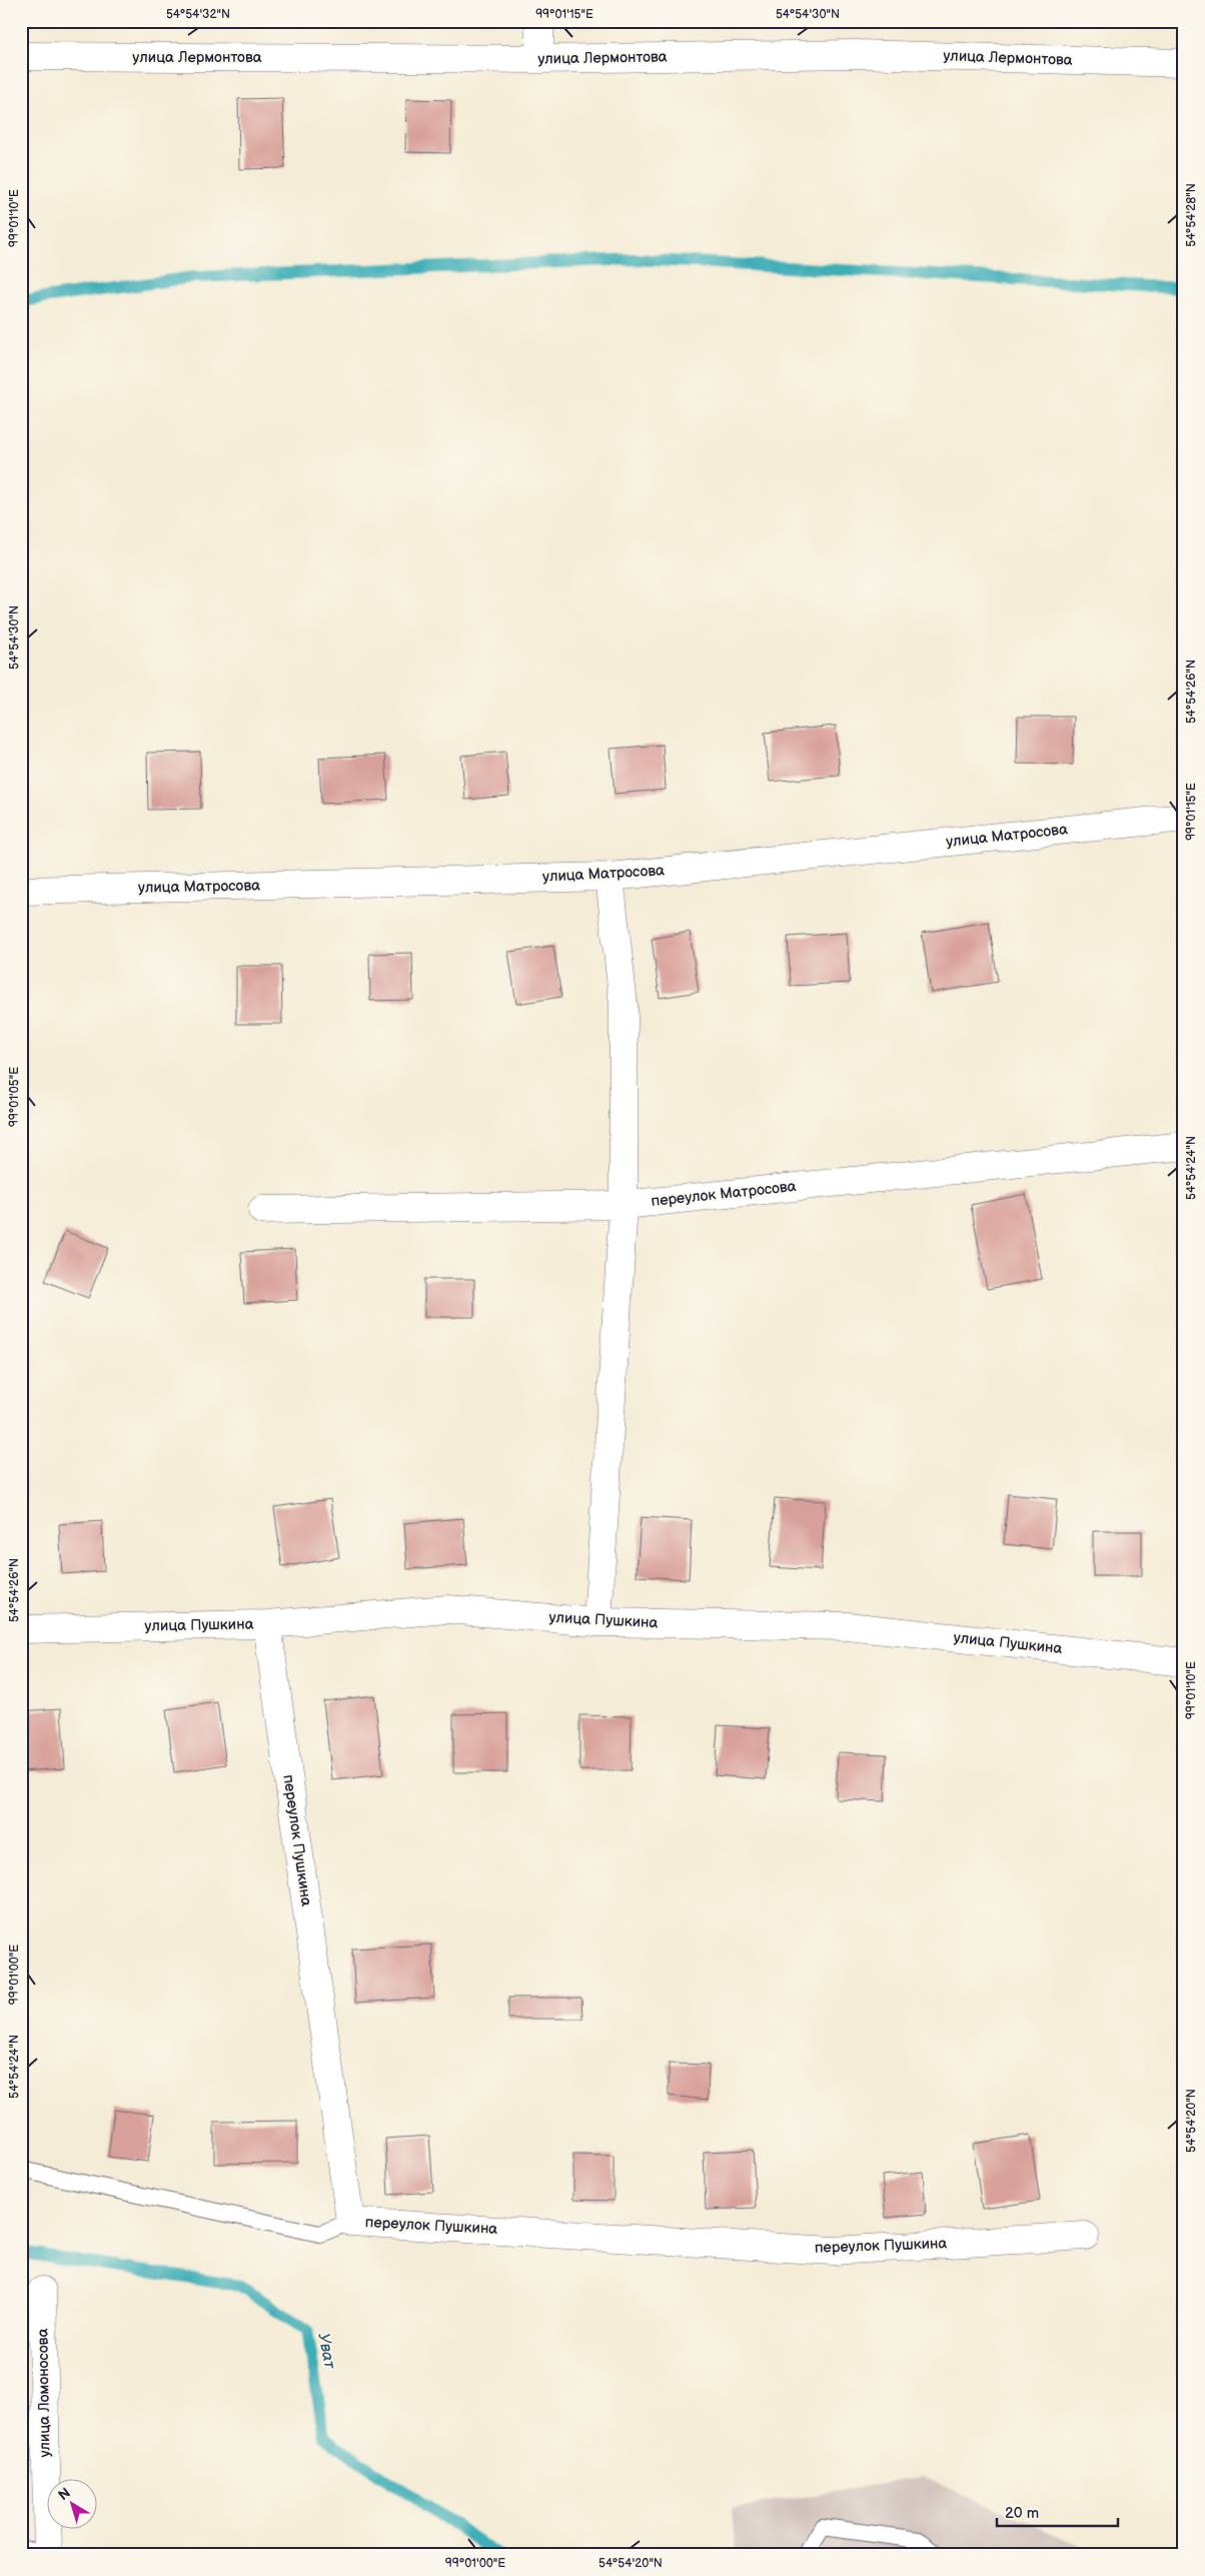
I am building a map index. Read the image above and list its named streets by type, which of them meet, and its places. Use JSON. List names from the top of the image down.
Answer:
{
  "streets": {
    "street": [
      "улица Лермонтова",
      "улица Матросова",
      "переулок Матросова",
      "улица Пушкина",
      "переулок Пушкина",
      "улица Ломоносова"
    ]
  },
  "crossings": [
    ["улица Пушкина", "переулок Пушкина"]
  ],
  "water": ["Уват"],
  "scale_bar": "20 m",
  "north": "top left",
  "coordinates": [
    "54°54'32\"N",
    "99°01'15\"E",
    "54°54'30\"N",
    "54°54'28\"N",
    "99°01'10\"E",
    "54°54'26\"N",
    "99°01'05\"E",
    "54°54'24\"N",
    "99°01'00\"E",
    "54°54'20\"N"
  ]
}
